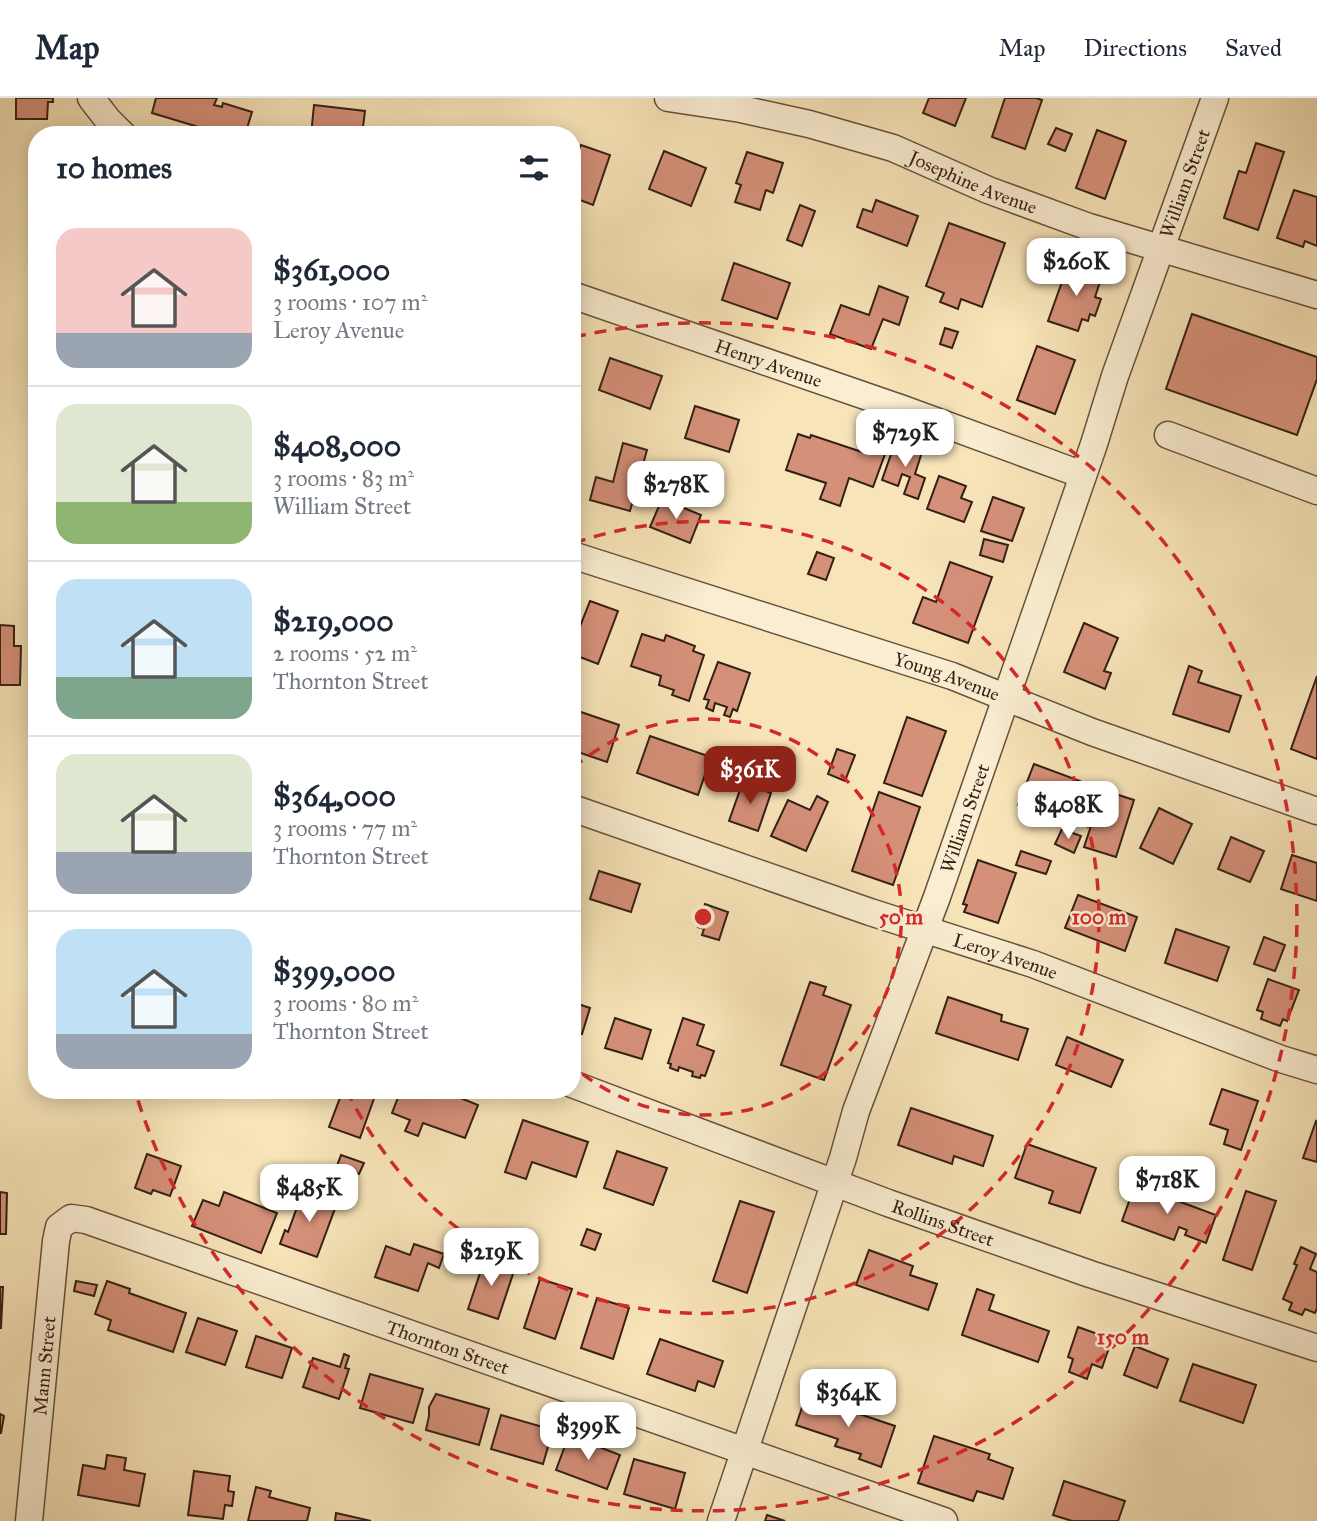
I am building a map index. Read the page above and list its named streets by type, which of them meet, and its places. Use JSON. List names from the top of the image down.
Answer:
{
  "streets": {
    "street": [
      "Josephine Avenue",
      "William Street",
      "Henry Avenue",
      "Young Avenue",
      "Leroy Avenue",
      "Rollins Street",
      "Thornton Street",
      "Mann Street"
    ]
  },
  "crossings": [
    ["Josephine Avenue", "William Street"],
    ["William Street", "Henry Avenue"],
    ["William Street", "Young Avenue"],
    ["William Street", "Leroy Avenue"],
    ["William Street", "Rollins Street"],
    ["William Street", "Thornton Street"],
    ["Thornton Street", "Mann Street"]
  ],
  "page": {
    "header": "Map",
    "nav": ["Map", "Directions", "Saved"],
    "heading": "10 homes",
    "list": [
      {
        "name": "$361,000",
        "note": "3 rooms · 107 m² · Leroy Avenue"
      },
      {
        "name": "$408,000",
        "note": "3 rooms · 83 m² · William Street"
      },
      {
        "name": "$219,000",
        "note": "2 rooms · 52 m² · Thornton Street"
      },
      {
        "name": "$364,000",
        "note": "3 rooms · 77 m² · Thornton Street"
      },
      {
        "name": "$399,000",
        "note": "3 rooms · 80 m² · Thornton Street"
      }
    ],
    "price": [
      "$260K",
      "$729K",
      "$278K",
      "$361K",
      "$408K",
      "$718K",
      "$485K",
      "$219K",
      "$364K",
      "$399K"
    ]
  },
  "rings": ["50 m", "100 m", "150 m"]
}
